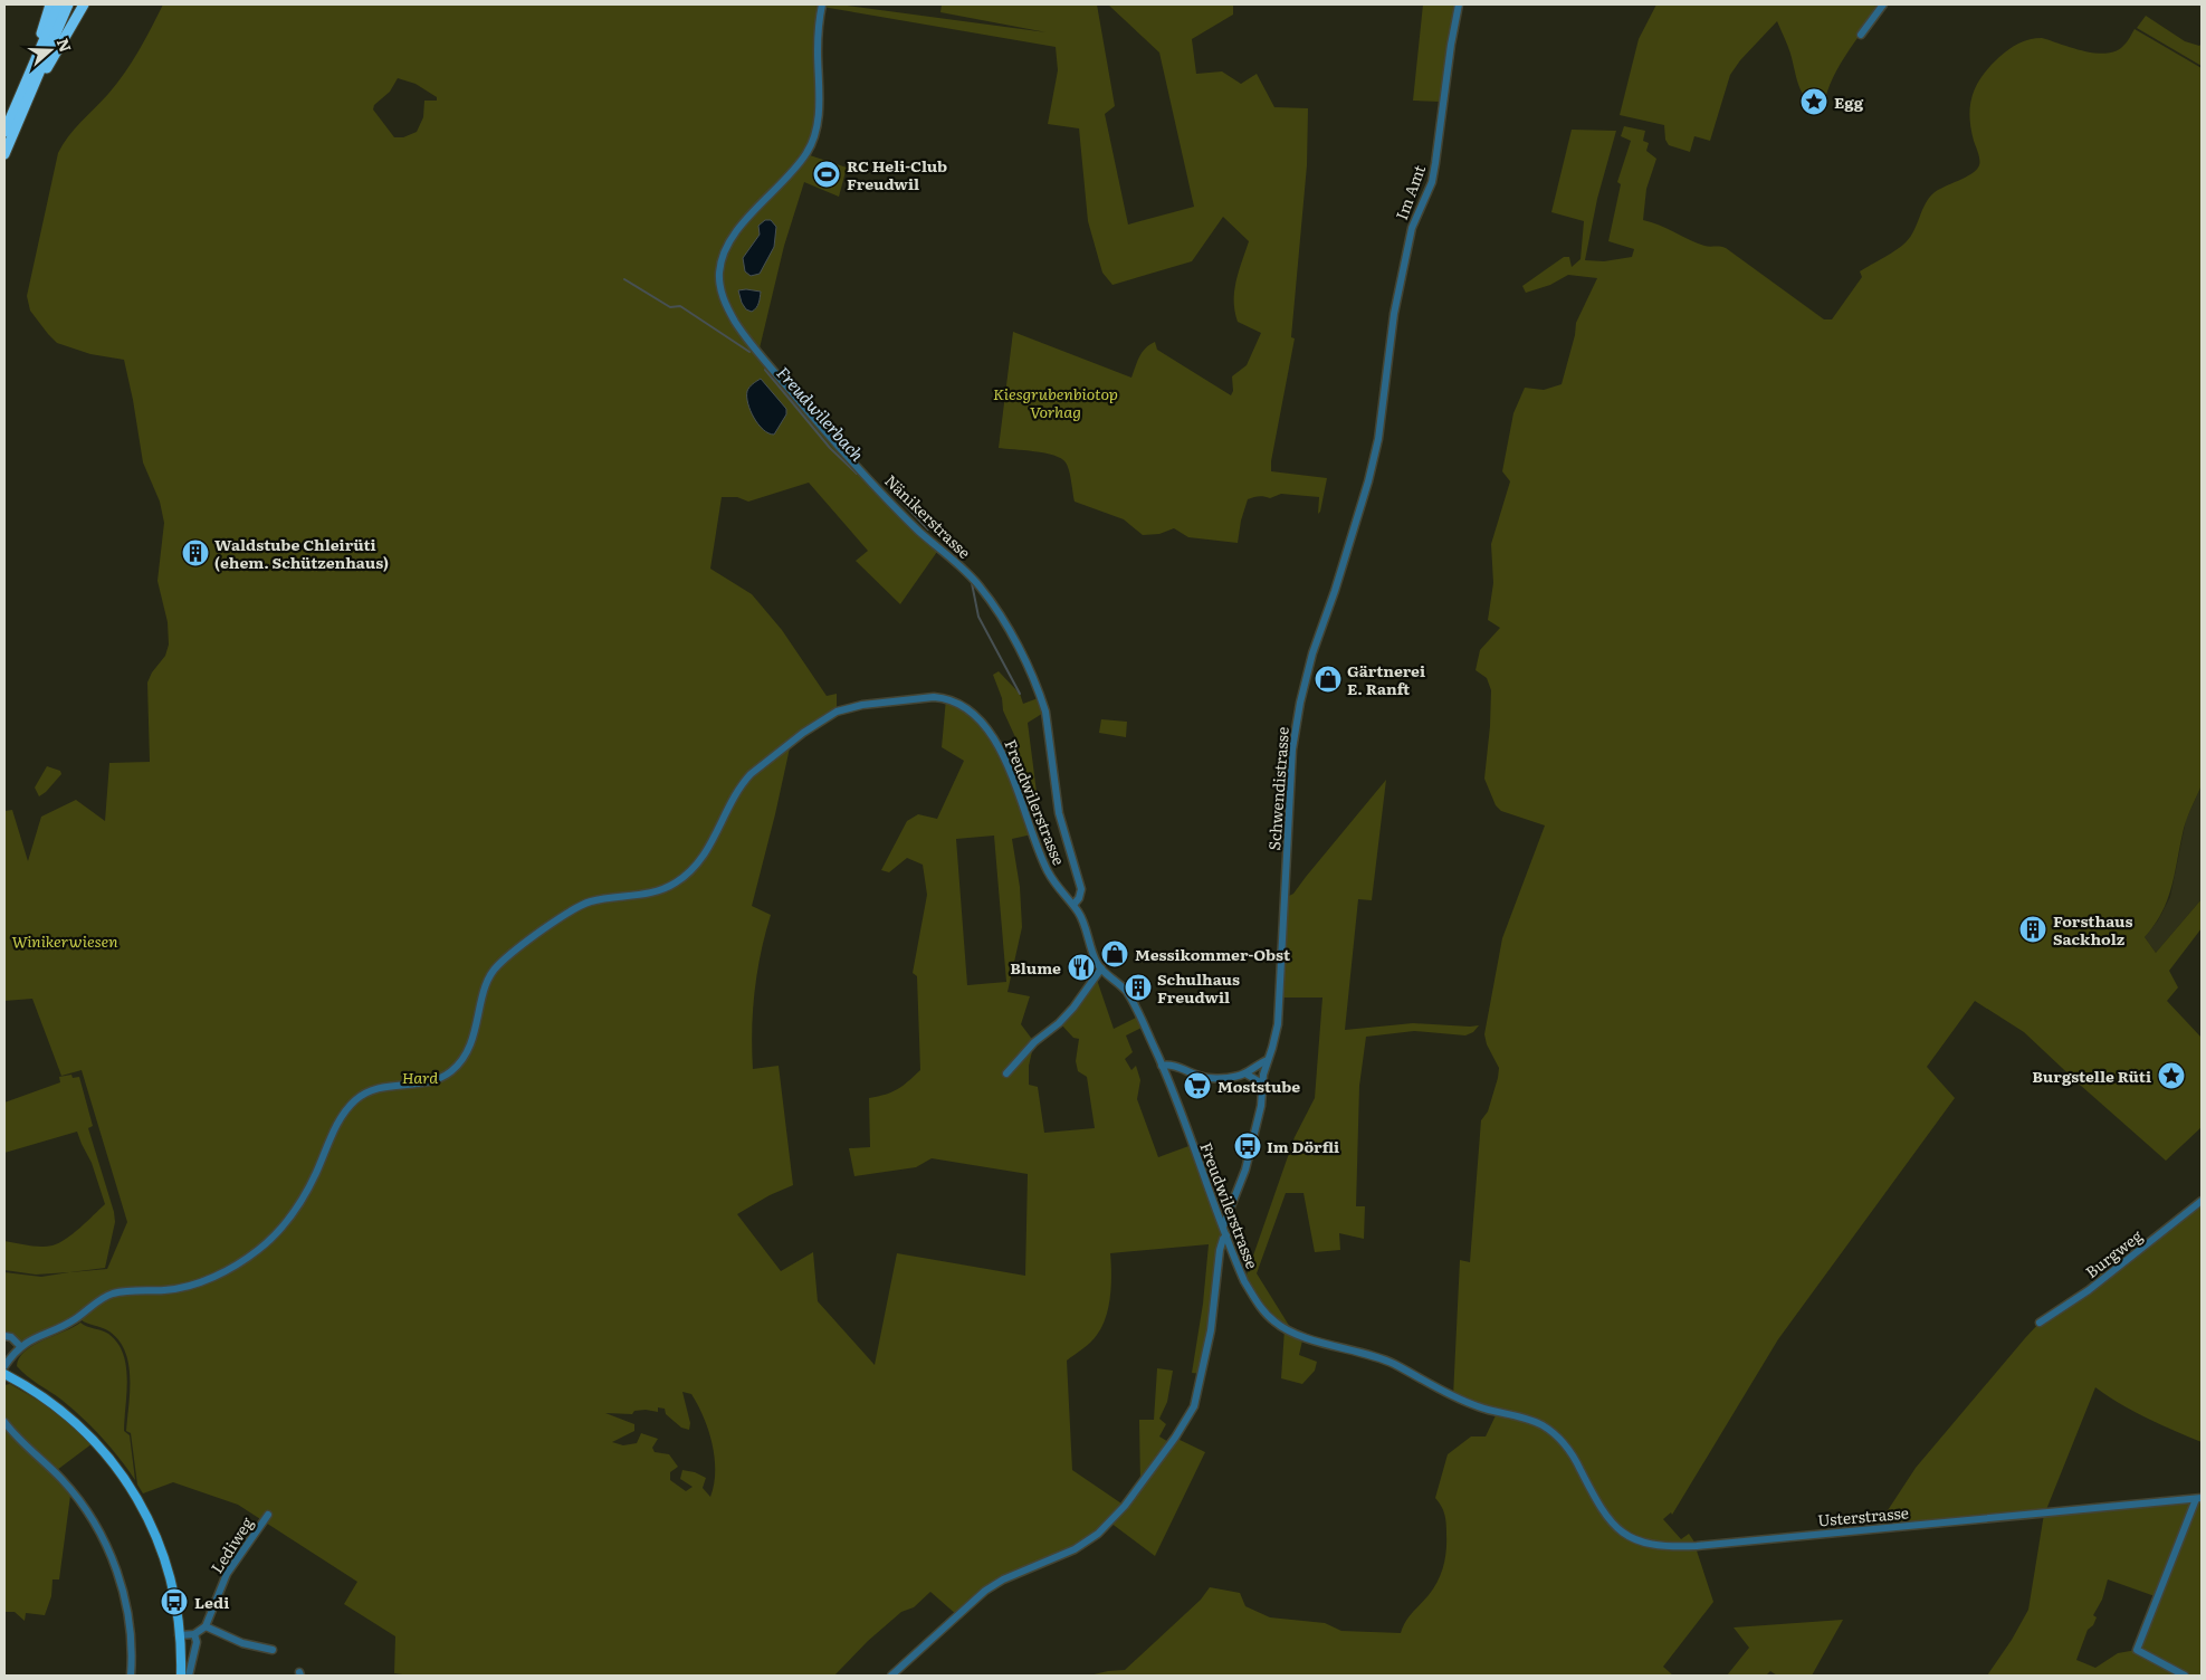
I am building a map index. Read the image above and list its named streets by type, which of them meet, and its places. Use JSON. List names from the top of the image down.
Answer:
{
  "streets": {
    "street": [
      "Im Amt",
      "Nänikerstrasse",
      "Schwendistrasse",
      "Freudwilerstrasse",
      "Burgweg",
      "Usterstrasse",
      "Lediweg"
    ]
  },
  "crossings": [
    ["Im Amt", "Schwendistrasse"],
    ["Nänikerstrasse", "Freudwilerstrasse"],
    ["Schwendistrasse", "Freudwilerstrasse"],
    ["Freudwilerstrasse", "Usterstrasse"]
  ],
  "water": ["Freudwilerbach"],
  "parks": ["Kiesgrubenbiotop Vorhag", "Winikerwiesen", "Hard"],
  "places": {
    "place": ["Egg", "Burgstelle Rüti"],
    "sports": ["RC Heli-Club Freudwil"],
    "building": ["Waldstube Chleirüti (ehem. Schützenhaus)", "Forsthaus Sackholz", "Schulhaus Freudwil"],
    "shop": ["Gärtnerei E. Ranft", "Messikommer-Obst"],
    "restaurant": ["Blume"],
    "supermarket": ["Moststube"],
    "bus stop": ["Im Dörfli", "Ledi"]
  },
  "north": "right"
}
